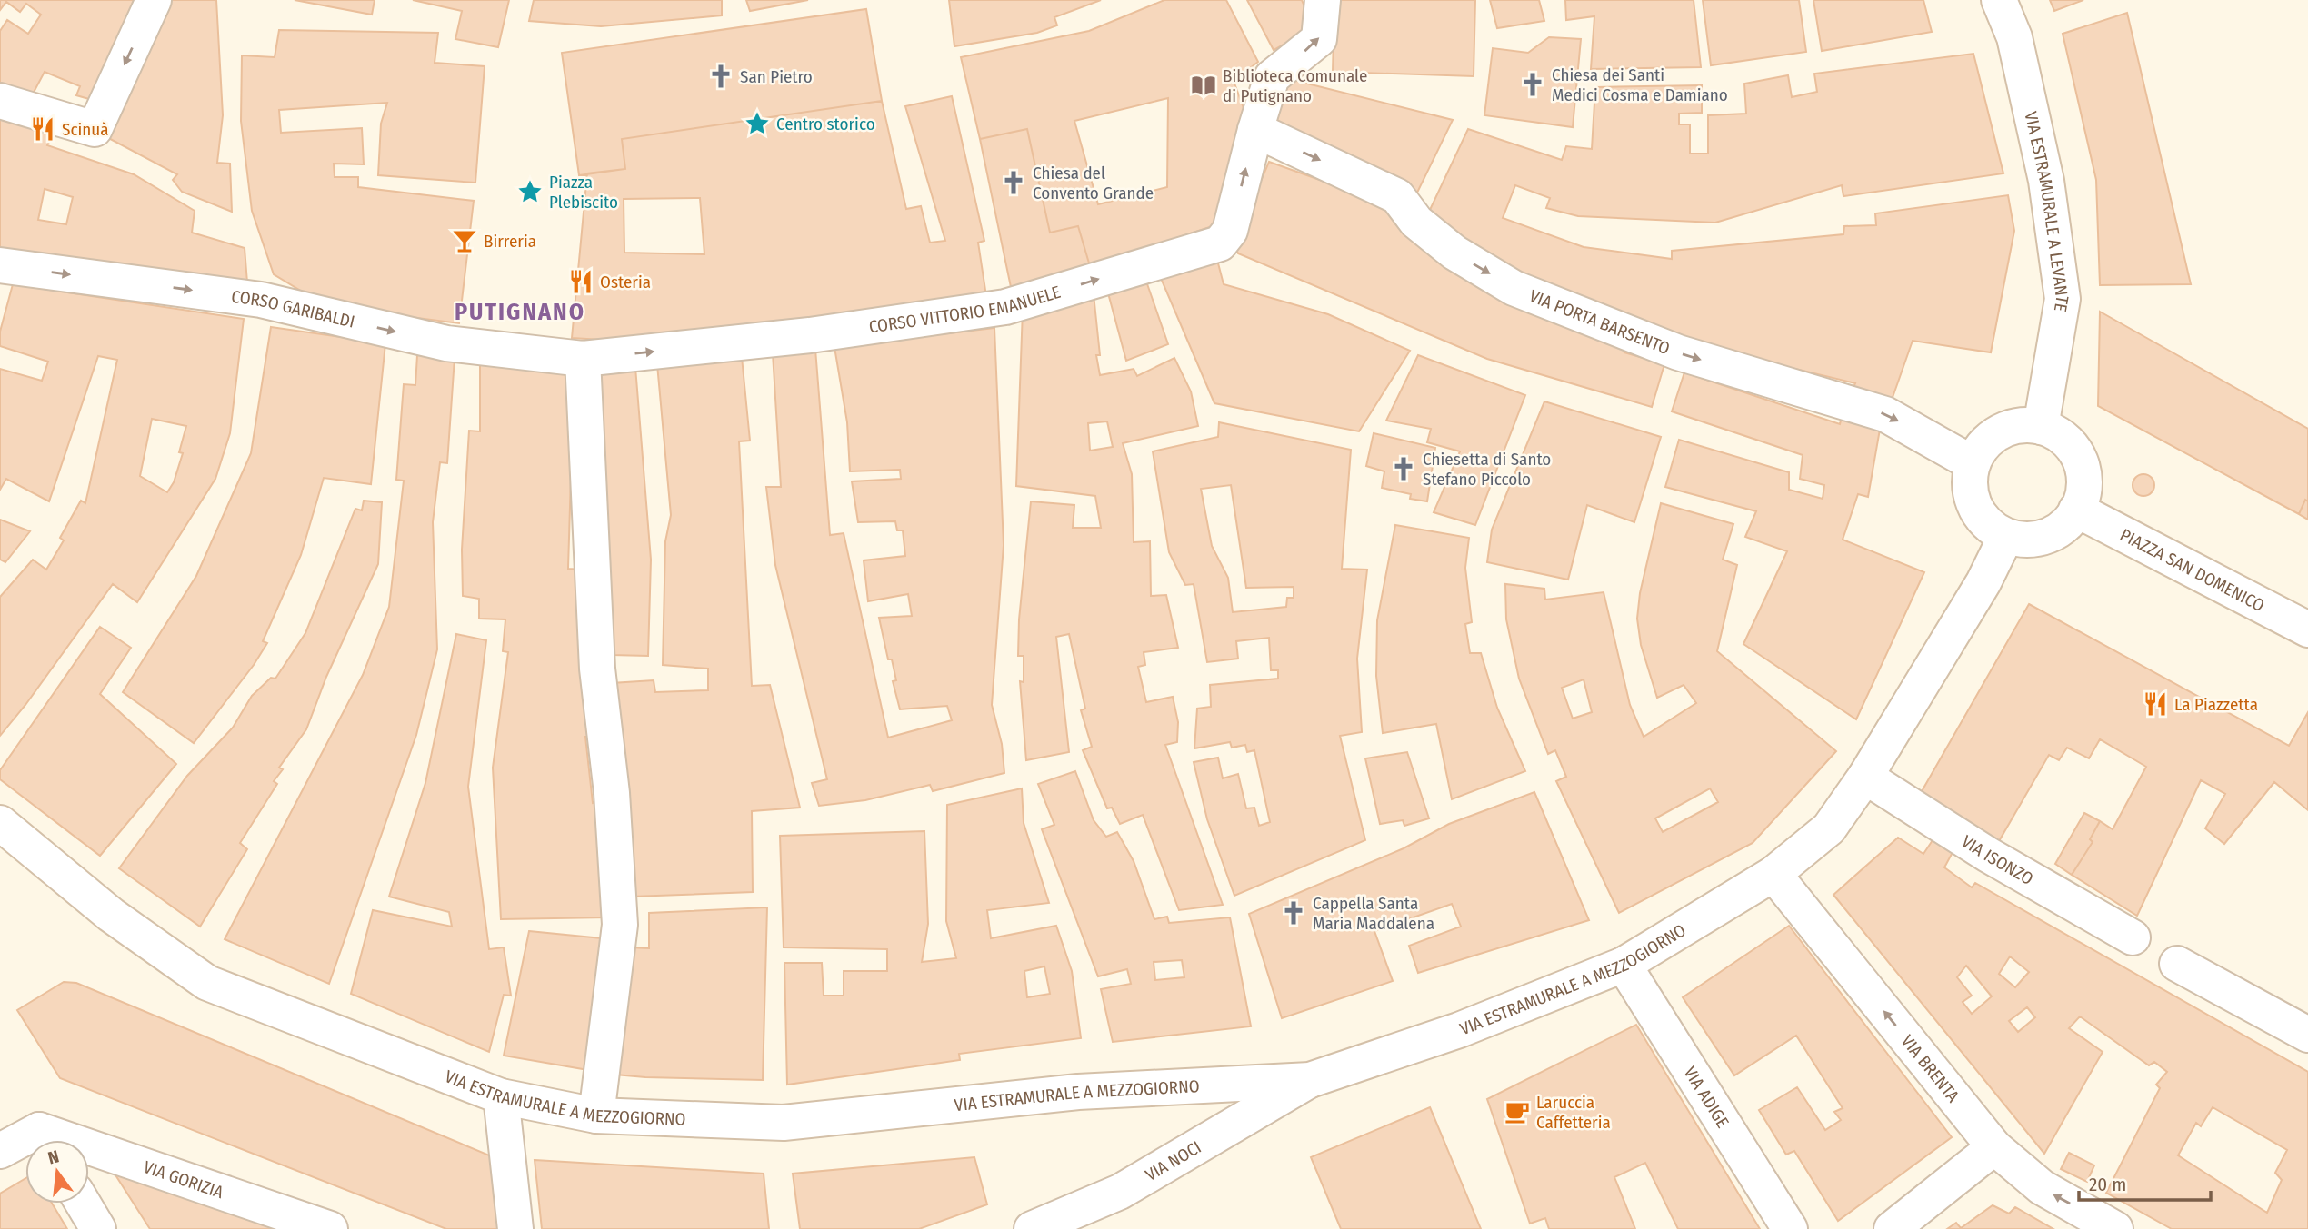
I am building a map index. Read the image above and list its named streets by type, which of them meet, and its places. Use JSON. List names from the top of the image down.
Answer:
{
  "streets": {
    "street": [
      "VIA ESTRAMURALE A LEVANTE",
      "CORSO VITTORIO EMANUELE",
      "CORSO GARIBALDI",
      "VIA PORTA BARSENTO",
      "PIAZZA SAN DOMENICO",
      "VIA ISONZO",
      "VIA ESTRAMURALE A MEZZOGIORNO",
      "VIA BRENTA",
      "VIA ADIGE",
      "VIA NOCI",
      "VIA GORIZIA"
    ]
  },
  "crossings": [
    ["VIA ESTRAMURALE A LEVANTE", "VIA PORTA BARSENTO"],
    ["VIA ESTRAMURALE A LEVANTE", "PIAZZA SAN DOMENICO"],
    ["VIA ESTRAMURALE A LEVANTE", "VIA ESTRAMURALE A MEZZOGIORNO"],
    ["CORSO VITTORIO EMANUELE", "CORSO GARIBALDI"],
    ["CORSO VITTORIO EMANUELE", "VIA PORTA BARSENTO"],
    ["VIA PORTA BARSENTO", "PIAZZA SAN DOMENICO"],
    ["VIA PORTA BARSENTO", "VIA ESTRAMURALE A MEZZOGIORNO"],
    ["PIAZZA SAN DOMENICO", "VIA ESTRAMURALE A MEZZOGIORNO"],
    ["VIA ISONZO", "VIA ESTRAMURALE A MEZZOGIORNO"],
    ["VIA ESTRAMURALE A MEZZOGIORNO", "VIA BRENTA"],
    ["VIA ESTRAMURALE A MEZZOGIORNO", "VIA ADIGE"],
    ["VIA ESTRAMURALE A MEZZOGIORNO", "VIA NOCI"]
  ],
  "one_way": [
    "CORSO VITTORIO EMANUELE",
    "CORSO GARIBALDI",
    "VIA PORTA BARSENTO",
    "VIA BRENTA"
  ],
  "districts": ["PUTIGNANO"],
  "places": {
    "church": [
      "San Pietro",
      "Chiesa dei Santi Medici Cosma e Damiano",
      "Chiesa del Convento Grande",
      "Chiesetta di Santo Stefano Piccolo",
      "Cappella Santa Maria Maddalena"
    ],
    "library": ["Biblioteca Comunale di Putignano"],
    "place": ["Centro storico", "Piazza Plebiscito"],
    "restaurant": ["Scinuà", "Osteria", "La Piazzetta"],
    "bar": ["Birreria"],
    "cafe": ["Laruccia Caffetteria"]
  },
  "scale_bar": "20 m",
  "north": "top"
}
